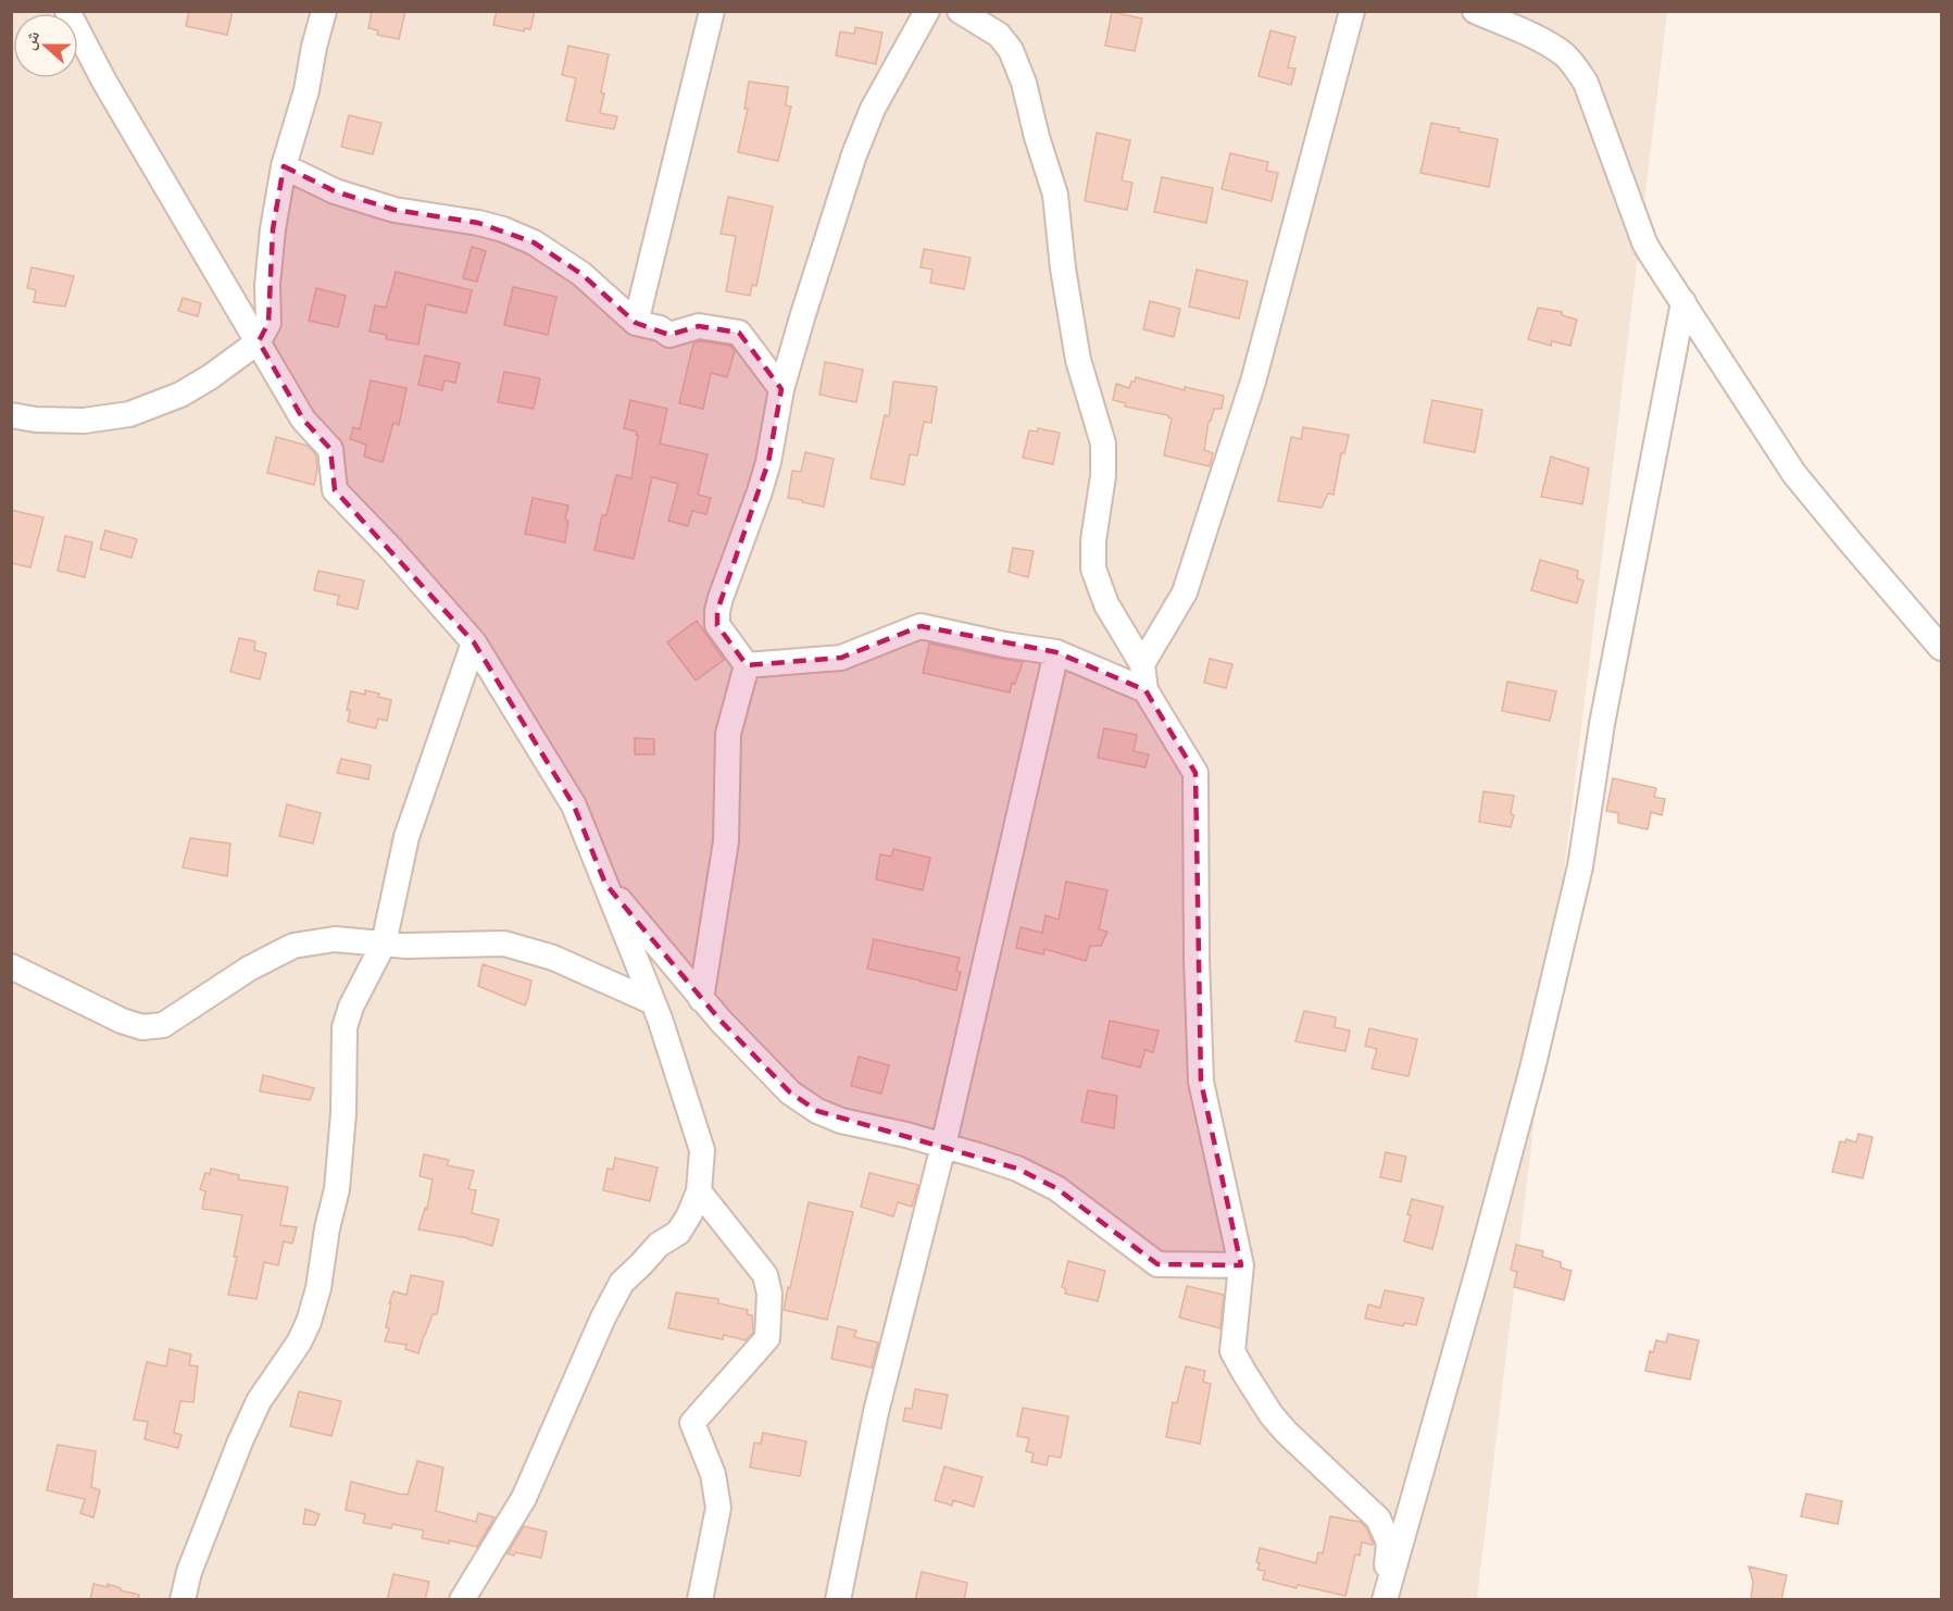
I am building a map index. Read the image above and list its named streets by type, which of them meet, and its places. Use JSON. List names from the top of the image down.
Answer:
{
  "north": "left"
}
